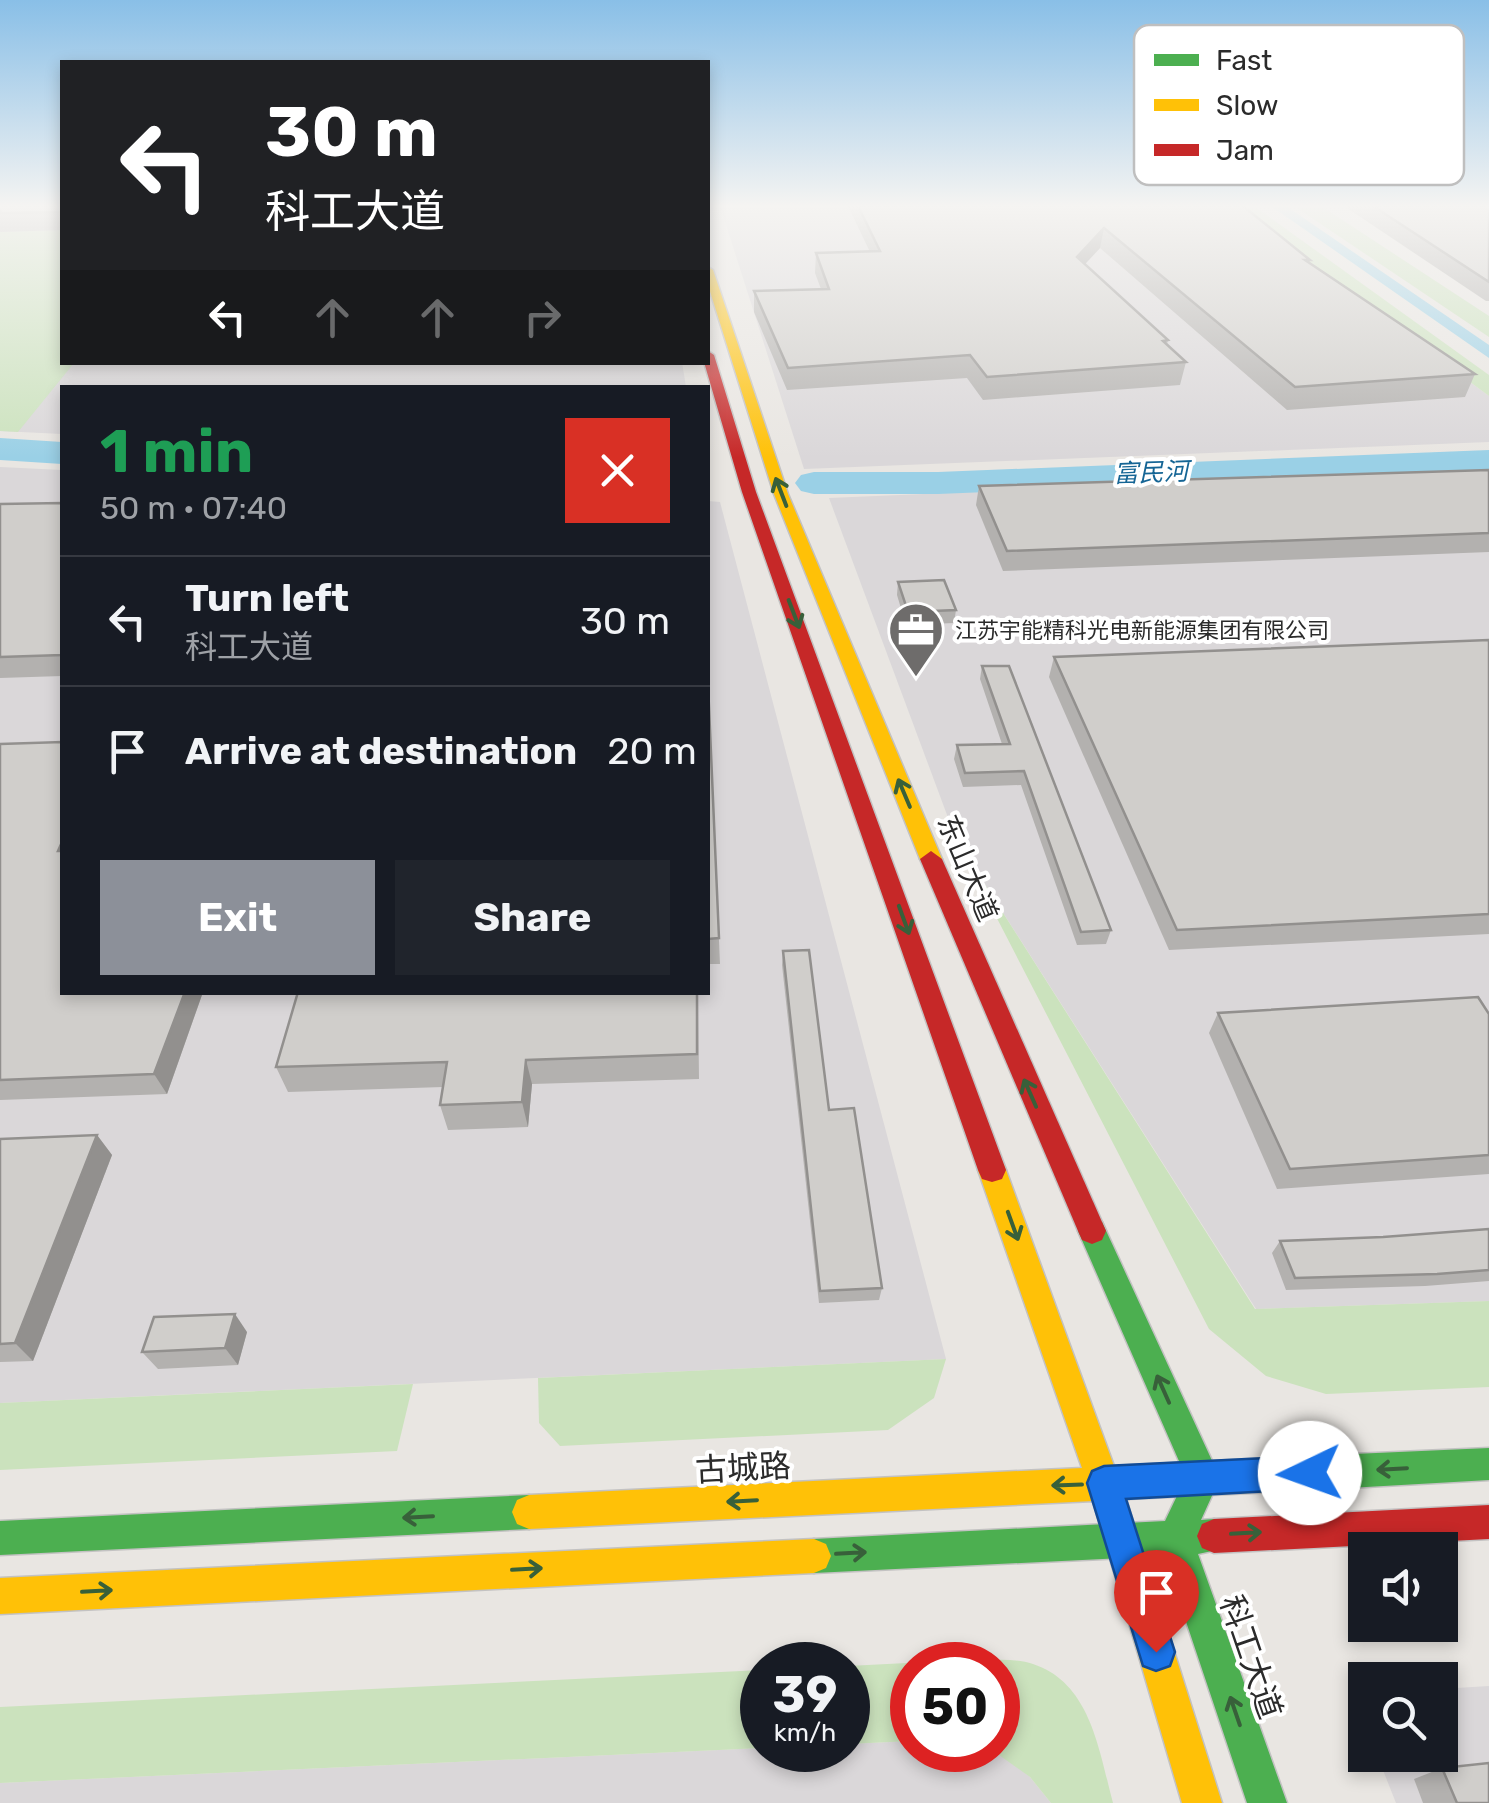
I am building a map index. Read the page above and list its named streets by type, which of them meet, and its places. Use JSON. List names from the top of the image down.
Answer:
{
  "streets": {
    "main road": ["东山大道", "古城路", "科工大道"]
  },
  "crossings": [
    ["东山大道", "古城路"]
  ],
  "water": ["富民河"],
  "places": {
    "office": ["江苏宇能精科光电新能源集团有限公司"]
  },
  "legend": ["Fast", "Slow", "Jam"],
  "page": {
    "turn": ["30 m", "科工大道"],
    "heading": ["1 min", "50 m · 07:40"],
    "list": [
      {
        "name": "Turn left",
        "note": "科工大道",
        "value": "30 m"
      },
      {
        "name": "Arrive at destination",
        "value": "20 m"
      }
    ],
    "buttons": ["Exit", "Share"],
    "speed": "39 km/h",
    "limit": "50"
  }
}
